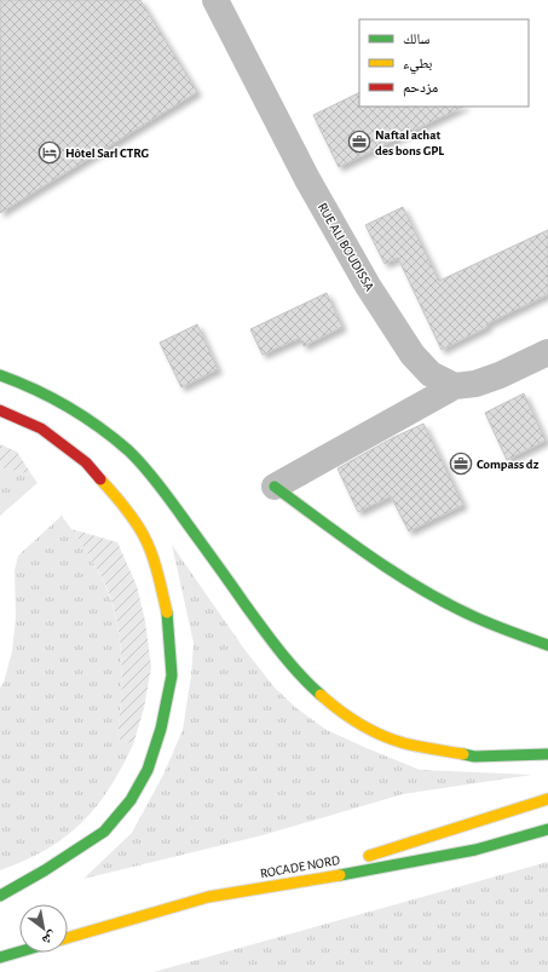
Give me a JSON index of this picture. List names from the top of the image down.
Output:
{
  "streets": {
    "highway": ["ROCADE NORD"],
    "street": ["RUE ALI BOUDISSA"]
  },
  "places": {
    "office": ["Naftal achat des bons GPL", "Compass dz"],
    "hotel": ["Hôtel Sarl CTRG"]
  },
  "legend": ["سالك", "بطيء", "مزدحم"],
  "north": "bottom right"
}
